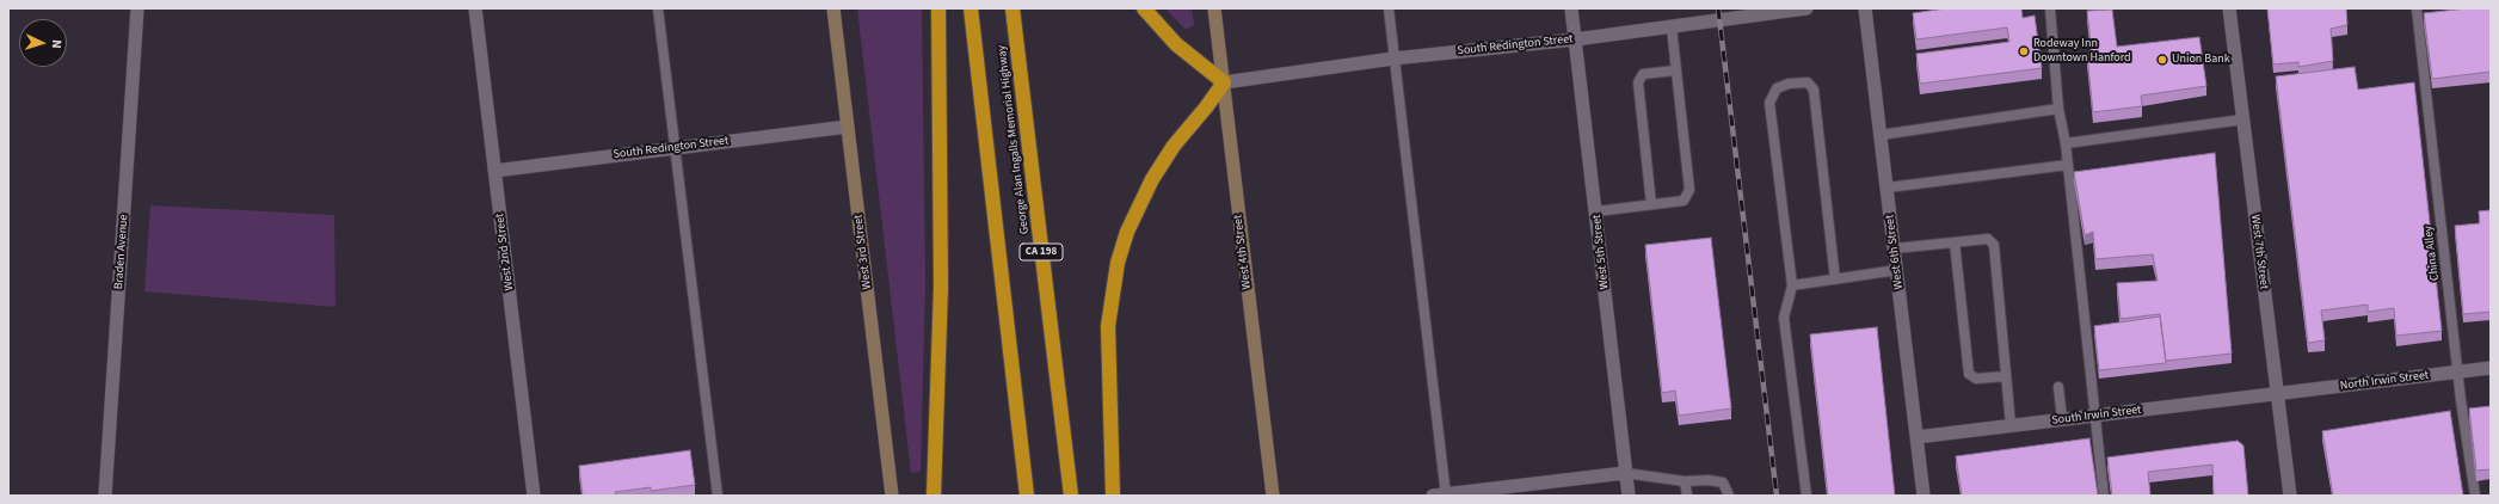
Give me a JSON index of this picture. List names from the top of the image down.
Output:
{
  "streets": {
    "highway": ["George Alan Ingalls Memorial Highway", "CA 198"],
    "main road": ["West 3rd Street", "West 4th Street"],
    "street": [
      "South Redington Street",
      "Braden Avenue",
      "West 2nd Street",
      "West 5th Street",
      "West 6th Street",
      "West 7th Street",
      "North Irwin Street",
      "South Irwin Street"
    ],
    "lane": ["China Alley"]
  },
  "crossings": [
    ["South Redington Street", "West 2nd Street"],
    ["South Redington Street", "West 3rd Street"],
    ["South Redington Street", "West 4th Street"],
    ["South Redington Street", "West 5th Street"],
    ["West 6th Street", "South Irwin Street"],
    ["West 7th Street", "North Irwin Street"],
    ["West 7th Street", "South Irwin Street"],
    ["China Alley", "North Irwin Street"],
    ["North Irwin Street", "South Irwin Street"]
  ],
  "places": ["Rodeway Inn Downtown Hanford", "Union Bank"],
  "north": "right"
}
